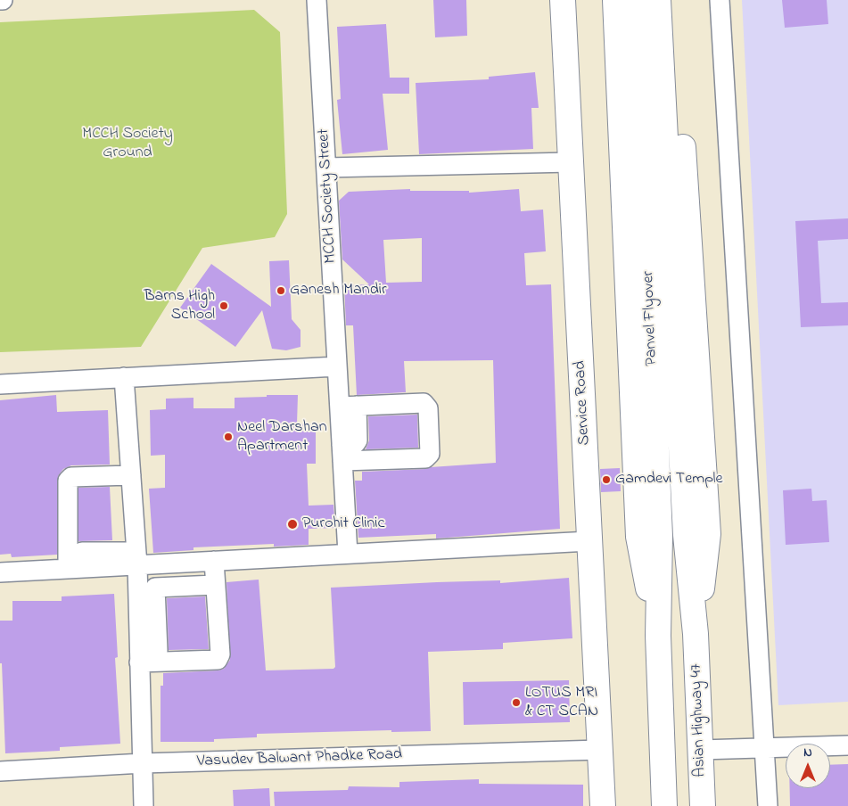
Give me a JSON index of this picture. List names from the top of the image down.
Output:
{
  "streets": {
    "main road": ["Panvel Flyover", "Service Road", "Asian Highway 47"],
    "street": ["MCCH Society Street", "Vasudev Balwant Phadke Road"]
  },
  "crossings": [
    ["Panvel Flyover", "Asian Highway 47"],
    ["Service Road", "Vasudev Balwant Phadke Road"]
  ],
  "parks": ["MCCH Society Ground"],
  "places": [
    "Ganesh Mandir",
    "Barns High School",
    "Neel Darshan Apartment",
    "Gamdevi Temple",
    "Purohit Clinic",
    "LOTUS MRI & CT SCAN"
  ],
  "north": "top"
}
